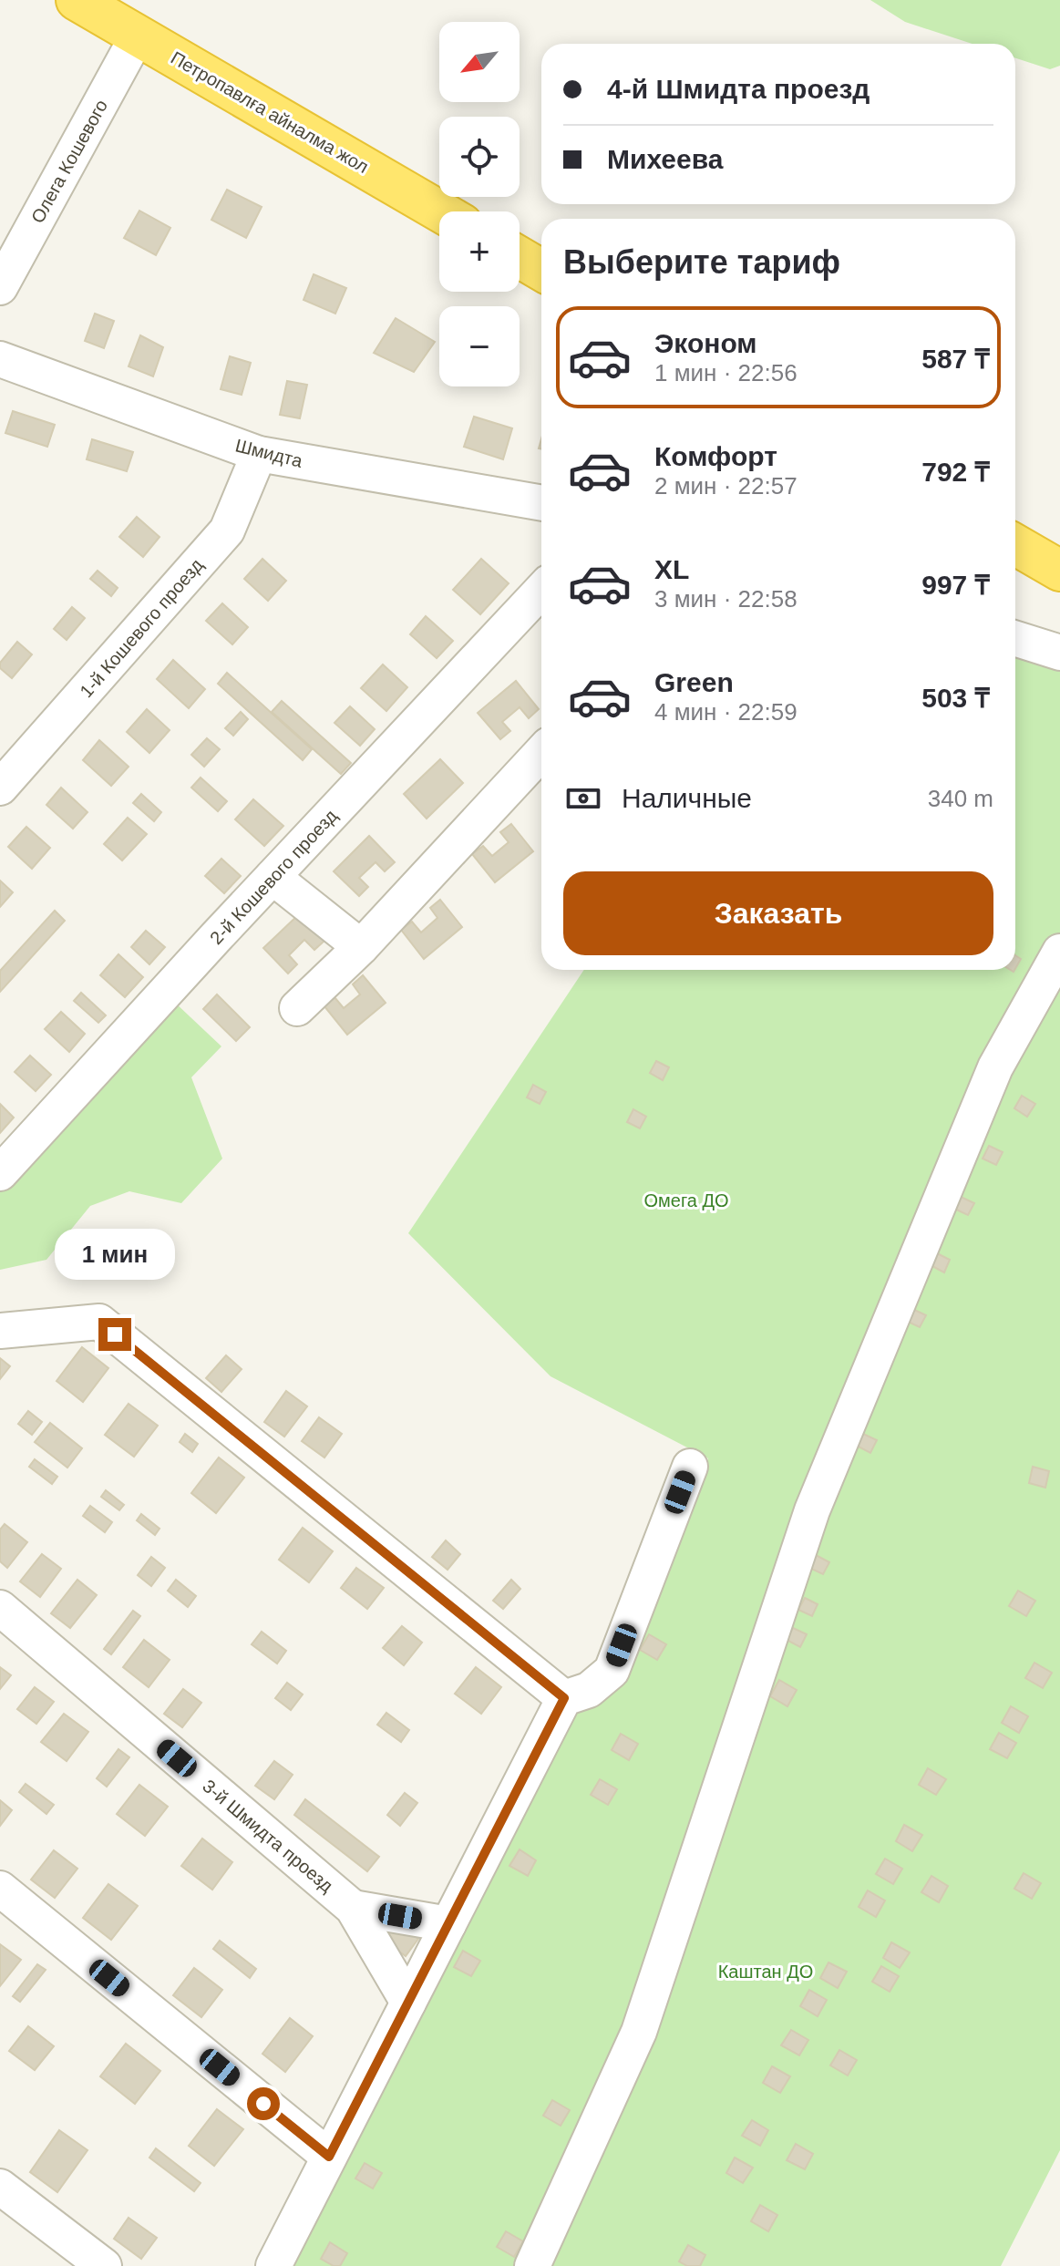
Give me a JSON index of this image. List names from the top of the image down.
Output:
{
  "streets": {
    "highway": ["Петропавлға айналма жол"],
    "street": [
      "Олега Кошевого",
      "Шмидта",
      "1-й Кошевого проезд",
      "2-й Кошевого проезд",
      "3-й Шмидта проезд"
    ]
  },
  "crossings": [
    ["Петропавлға айналма жол", "Олега Кошевого"],
    ["Шмидта", "1-й Кошевого проезд"]
  ],
  "parks": ["Омега ДО", "Каштан ДО"],
  "north": "bottom left",
  "page": {
    "map_buttons": ["+", "−"],
    "banner": ["4-й Шмидта проезд", "Михеева"],
    "heading": "Выберите тариф",
    "list": [
      {
        "name": "Эконом",
        "note": "1 мин · 22:56",
        "value": "587 ₸"
      },
      {
        "name": "Комфорт",
        "note": "2 мин · 22:57",
        "value": "792 ₸"
      },
      {
        "name": "XL",
        "note": "3 мин · 22:58",
        "value": "997 ₸"
      },
      {
        "name": "Green",
        "note": "4 мин · 22:59",
        "value": "503 ₸"
      }
    ],
    "pay": ["Наличные", "340 m"],
    "buttons": "Заказать",
    "bubble": "1 мин"
  }
}
